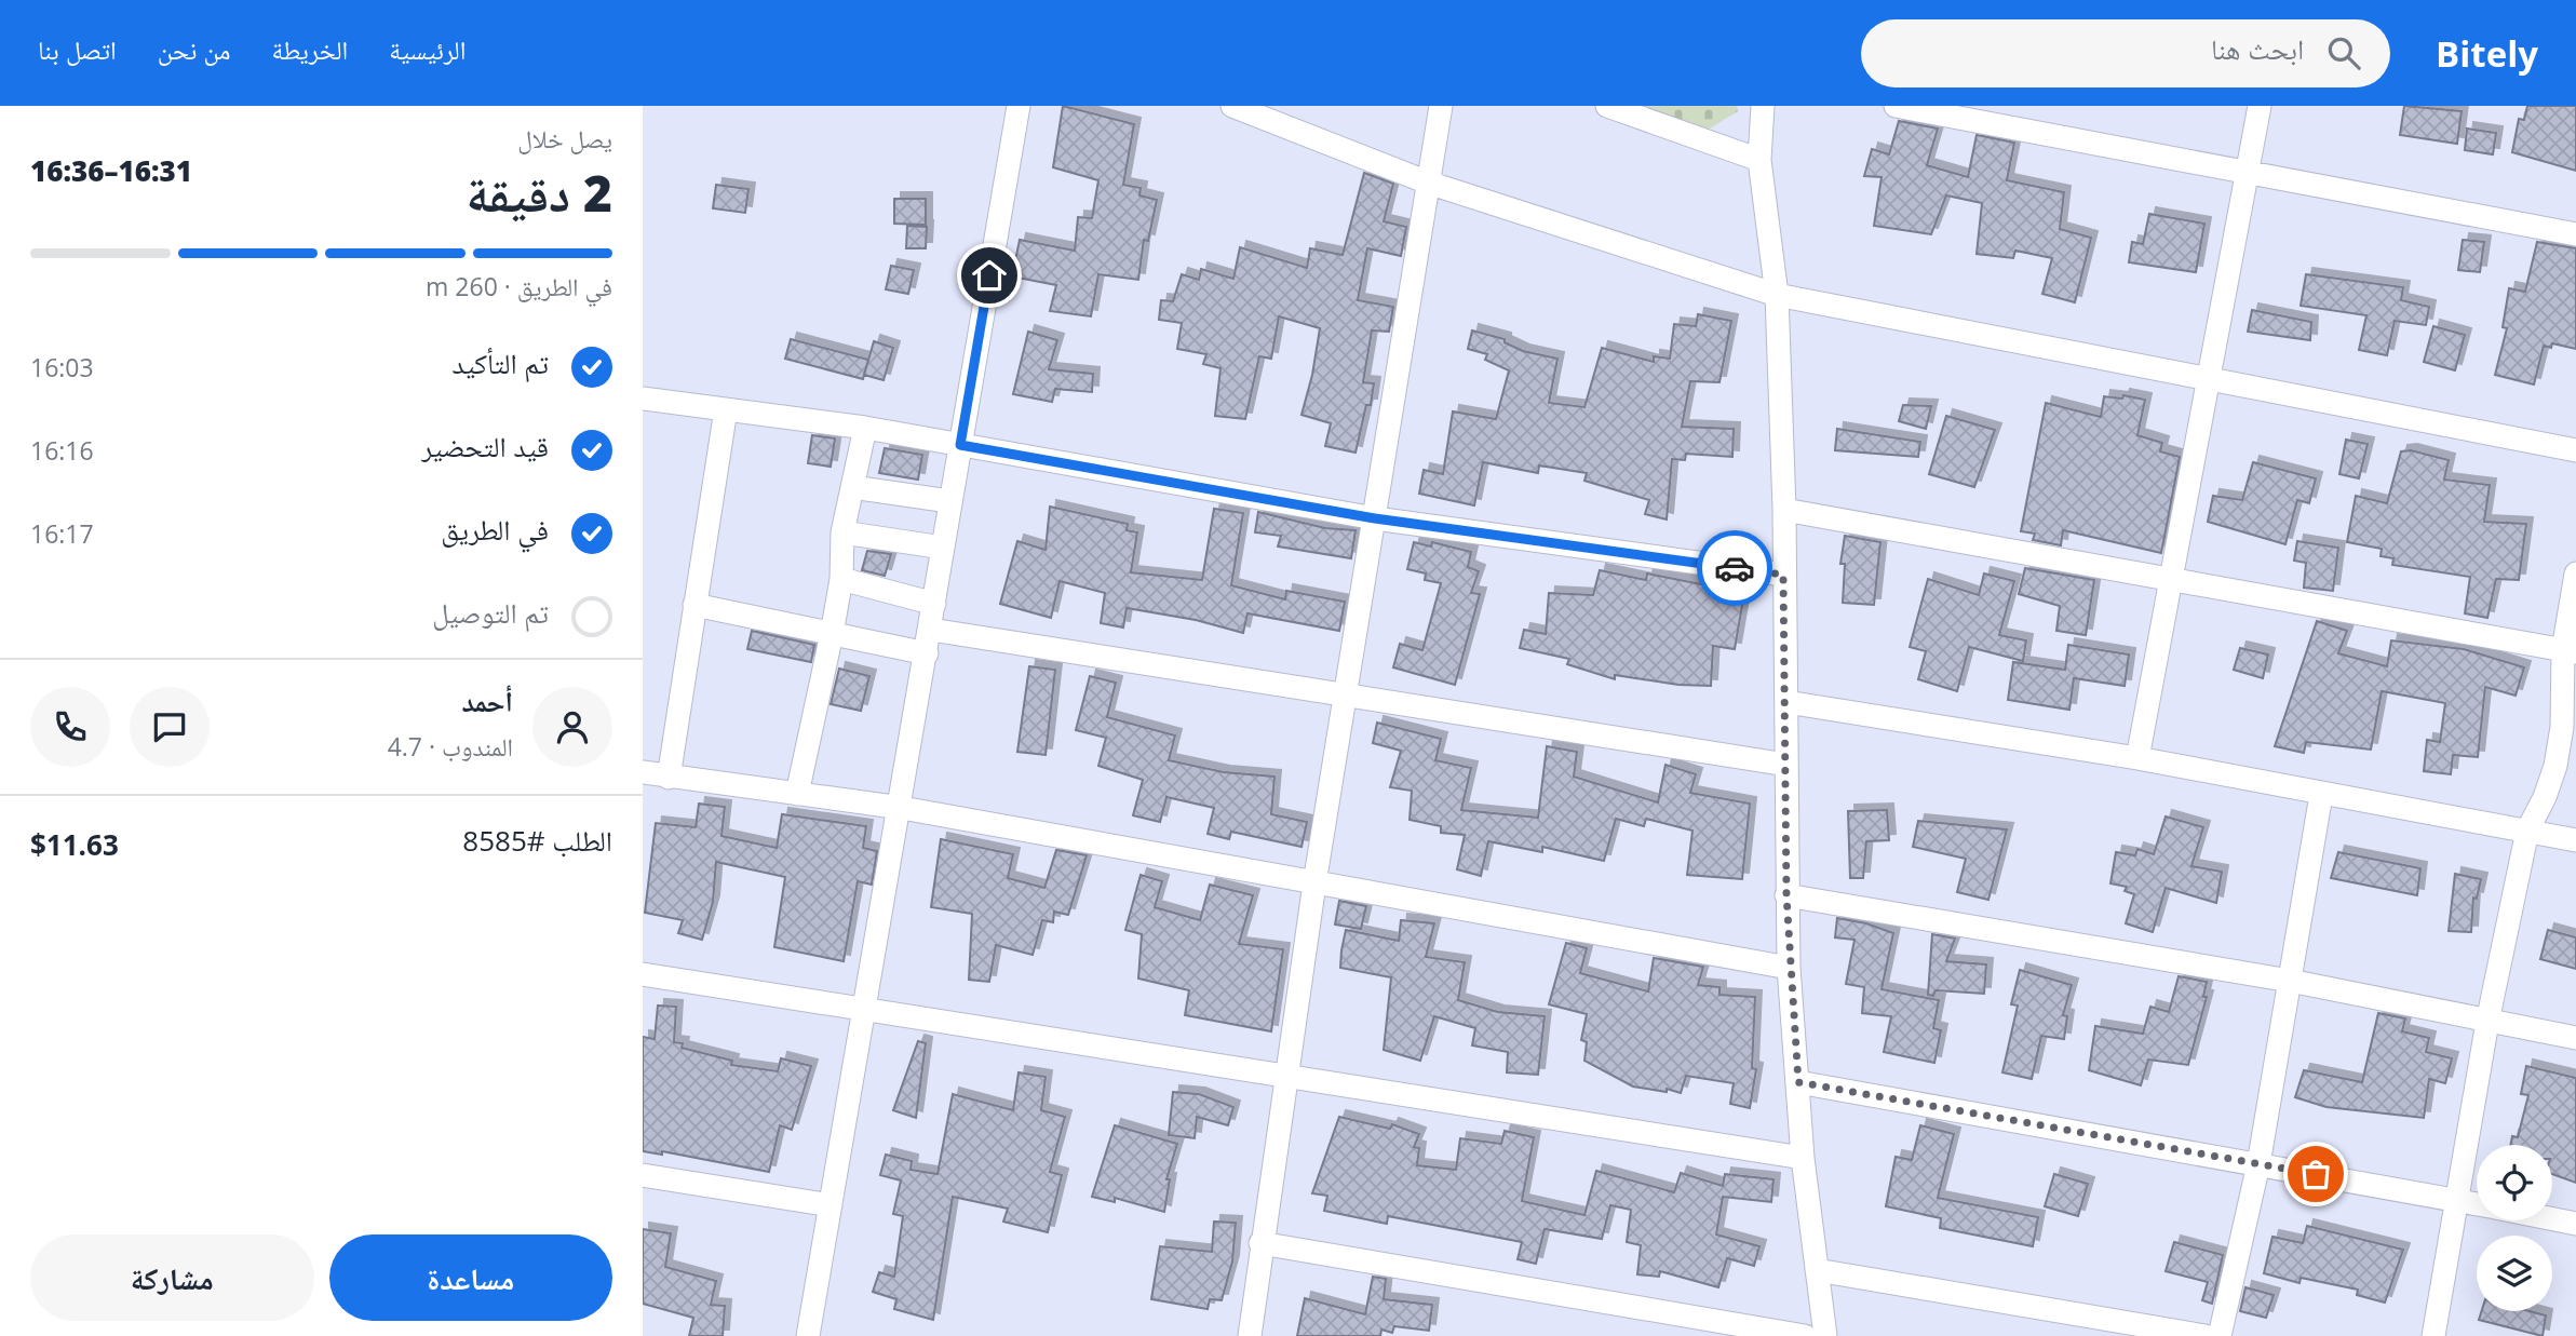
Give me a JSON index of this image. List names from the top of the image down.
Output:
{
  "page": {
    "header": "Bitely",
    "search": "ابحث هنا",
    "nav": [
      "الرئيسية",
      "الخريطة",
      "من نحن",
      "اتصل بنا"
    ],
    "heading": ["2 دقيقة", "يصل خلال", "16:31–16:36"],
    "panel": [
      "أحمد",
      "المندوب · 4.7",
      "الطلب #8585",
      "$11.63"
    ],
    "bar": "في الطريق · 260 m",
    "list": [
      ["تم التأكيد", "16:03"],
      ["قيد التحضير", "16:16"],
      ["في الطريق", "16:17"],
      "تم التوصيل"
    ],
    "buttons": ["مساعدة", "مشاركة"]
  }
}
